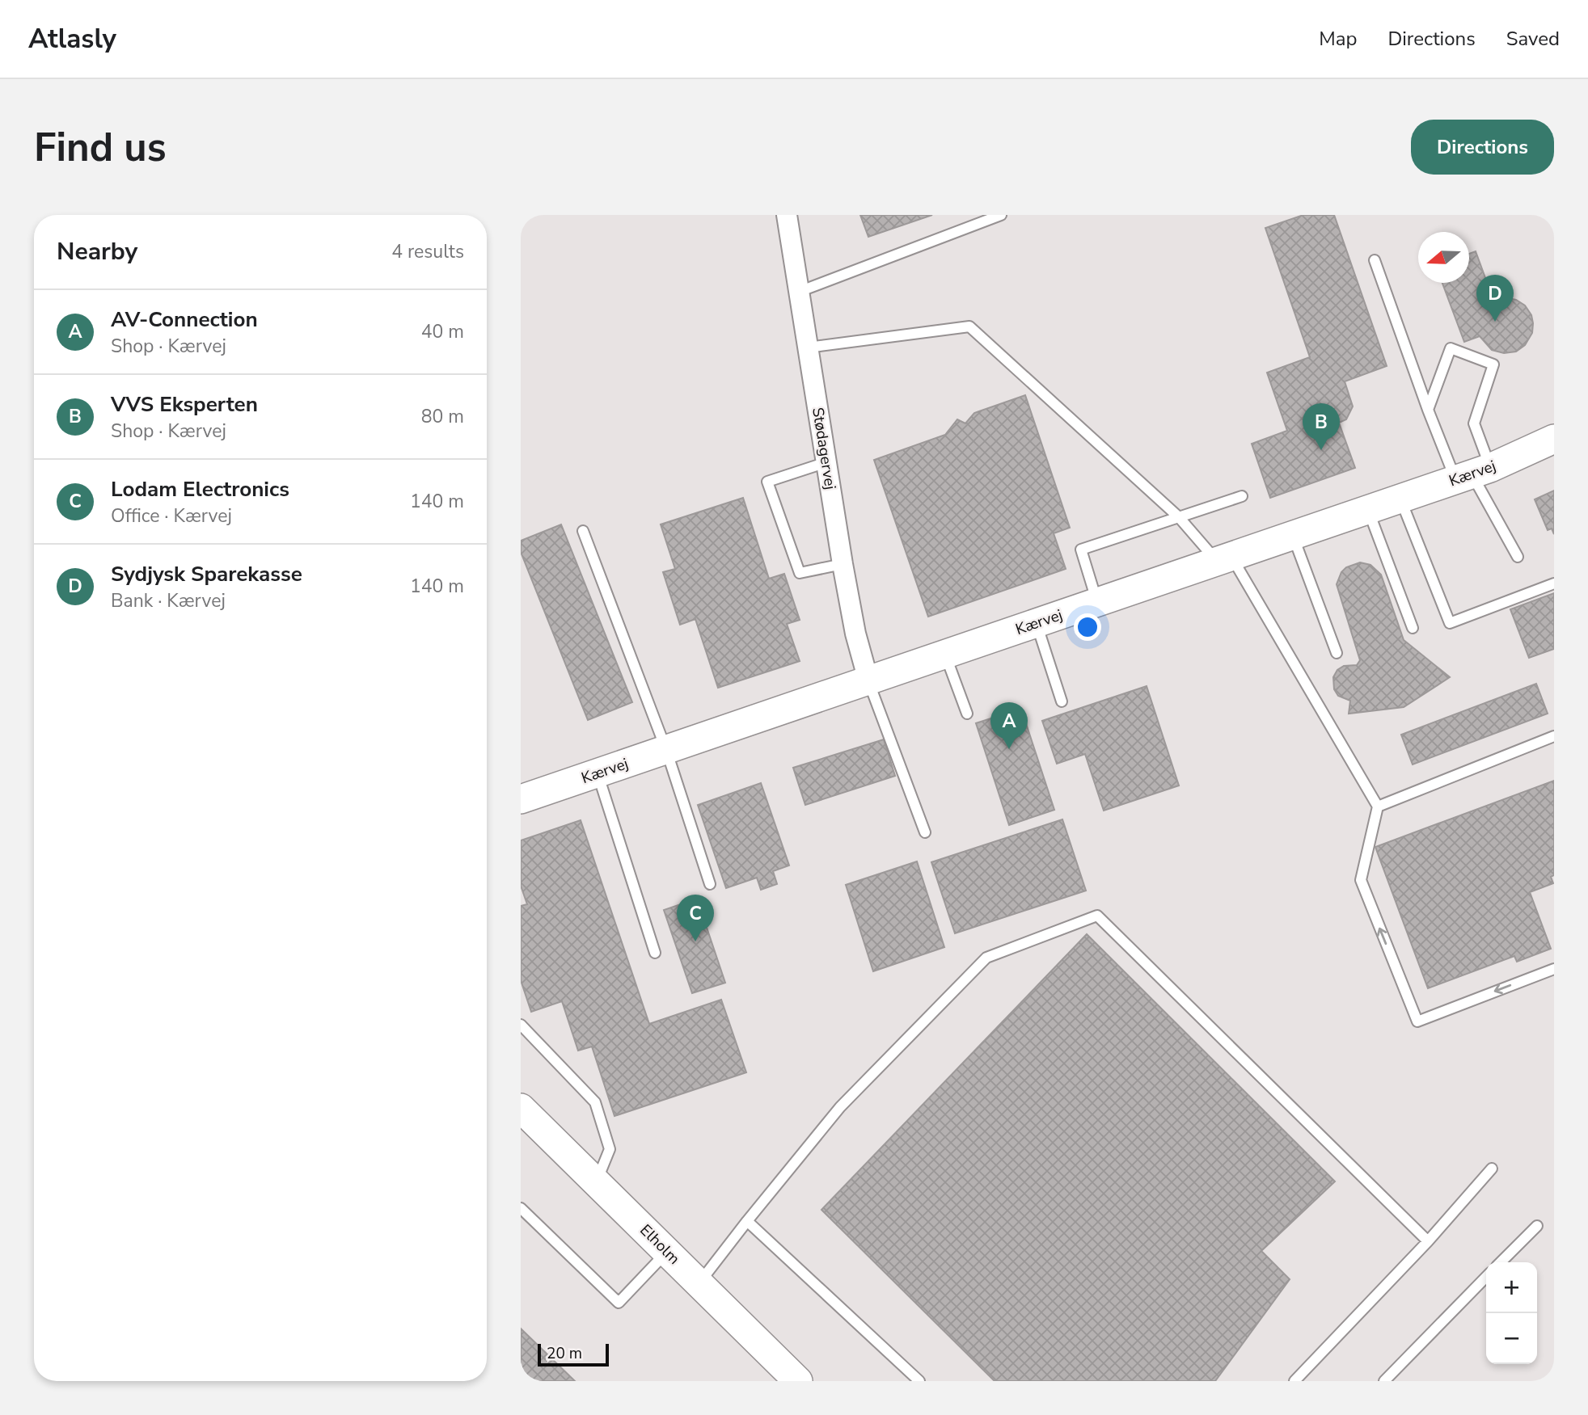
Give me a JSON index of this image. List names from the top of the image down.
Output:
{
  "streets": {
    "street": ["Stødagervej", "Kærvej", "Elholm"]
  },
  "crossings": [
    ["Stødagervej", "Kærvej"]
  ],
  "scale_bar": "20 m",
  "north": "left",
  "page": {
    "header": "Atlasly",
    "nav": ["Map", "Directions", "Saved"],
    "buttons": "Directions",
    "title": "Find us",
    "heading": ["Nearby", "4 results"],
    "pins": [
      "D",
      "B",
      "A",
      "C"
    ],
    "list": [
      {
        "mark": "A",
        "name": "AV-Connection",
        "note": "Shop · Kærvej",
        "value": "40 m"
      },
      {
        "mark": "B",
        "name": "VVS Eksperten",
        "note": "Shop · Kærvej",
        "value": "80 m"
      },
      {
        "mark": "C",
        "name": "Lodam Electronics",
        "note": "Office · Kærvej",
        "value": "140 m"
      },
      {
        "mark": "D",
        "name": "Sydjysk Sparekasse",
        "note": "Bank · Kærvej",
        "value": "140 m"
      }
    ],
    "map_buttons": ["+", "−"],
    "scale": "20 m"
  }
}
